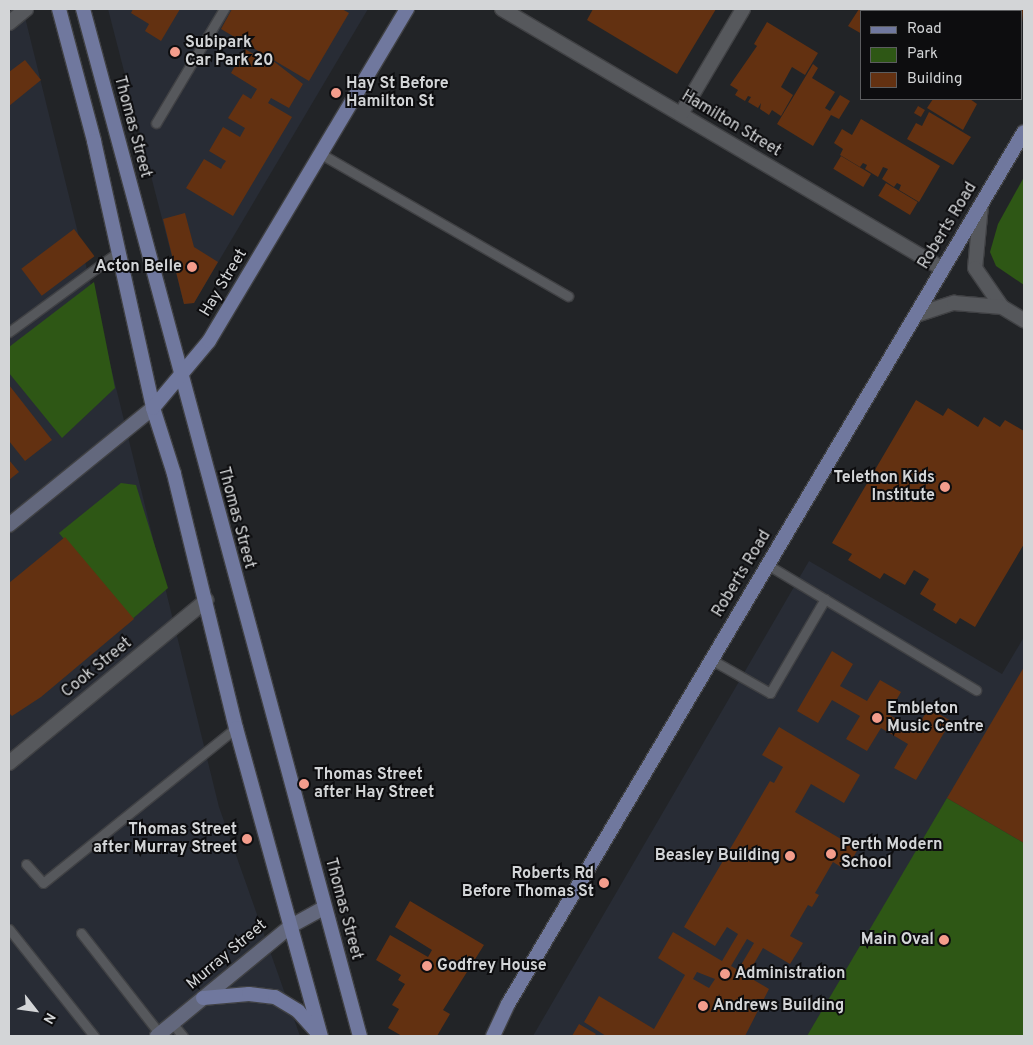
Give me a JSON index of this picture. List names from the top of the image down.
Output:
{
  "streets": {
    "main road": [
      "Thomas Street",
      "Roberts Road",
      "Hay Street",
      "Murray Street"
    ],
    "street": ["Hamilton Street", "Cook Street"]
  },
  "crossings": [
    ["Hamilton Street", "Roberts Road"],
    ["Thomas Street", "Hay Street"],
    ["Thomas Street", "Murray Street"]
  ],
  "places": [
    "Subipark Car Park 20",
    "Hay St Before Hamilton St",
    "Acton Belle",
    "Telethon Kids Institute",
    "Embleton Music Centre",
    "Thomas Street after Hay Street",
    "Thomas Street after Murray Street",
    "Perth Modern School",
    "Beasley Building",
    "Roberts Rd Before Thomas St",
    "Main Oval",
    "Godfrey House",
    "Administration",
    "Andrews Building"
  ],
  "legend": ["Road", "Park", "Building"],
  "north": "bottom right"
}
